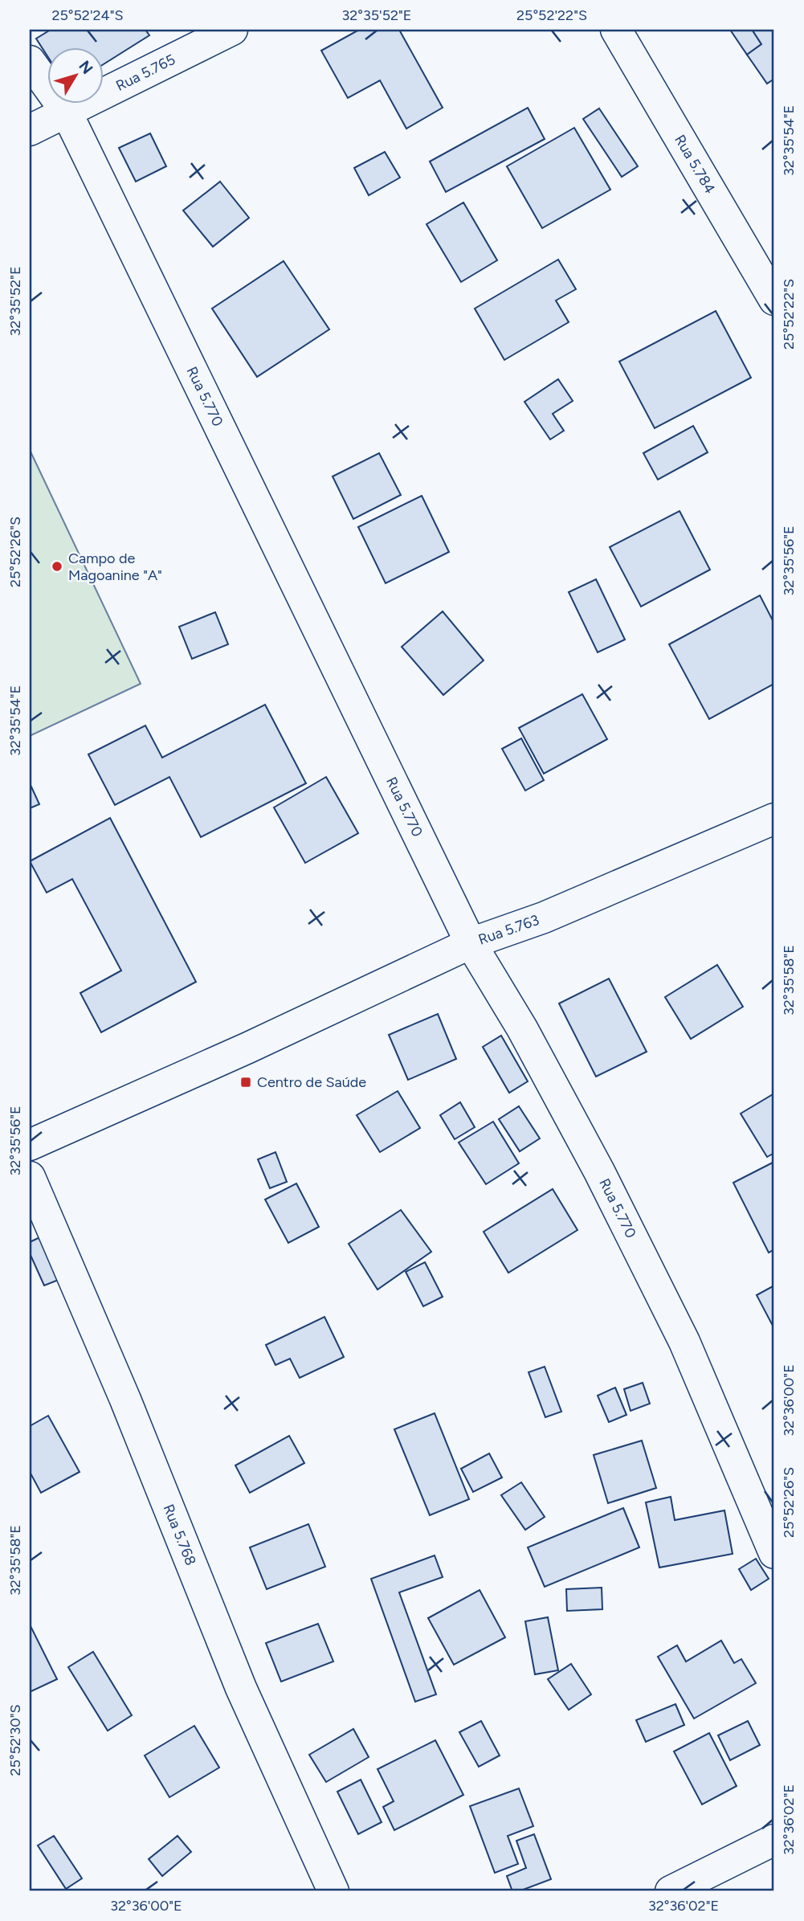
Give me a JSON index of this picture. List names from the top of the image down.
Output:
{
  "streets": {
    "street": [
      "Rua 5.765",
      "Rua 5.784",
      "Rua 5.770",
      "Rua 5.763",
      "Rua 5.768"
    ]
  },
  "crossings": [
    ["Rua 5.765", "Rua 5.770"],
    ["Rua 5.770", "Rua 5.763"]
  ],
  "places": {
    "other": ["Campo de Magoanine \"A\""],
    "transit": ["Centro de Saúde"]
  },
  "north": "top right",
  "coordinates": [
    "25°52'24\"S",
    "32°35'52\"E",
    "25°52'22\"S",
    "32°35'54\"E",
    "25°52'26\"S",
    "32°35'56\"E",
    "32°35'58\"E",
    "32°36'00\"E",
    "25°52'30\"S",
    "32°36'02\"E"
  ]
}
